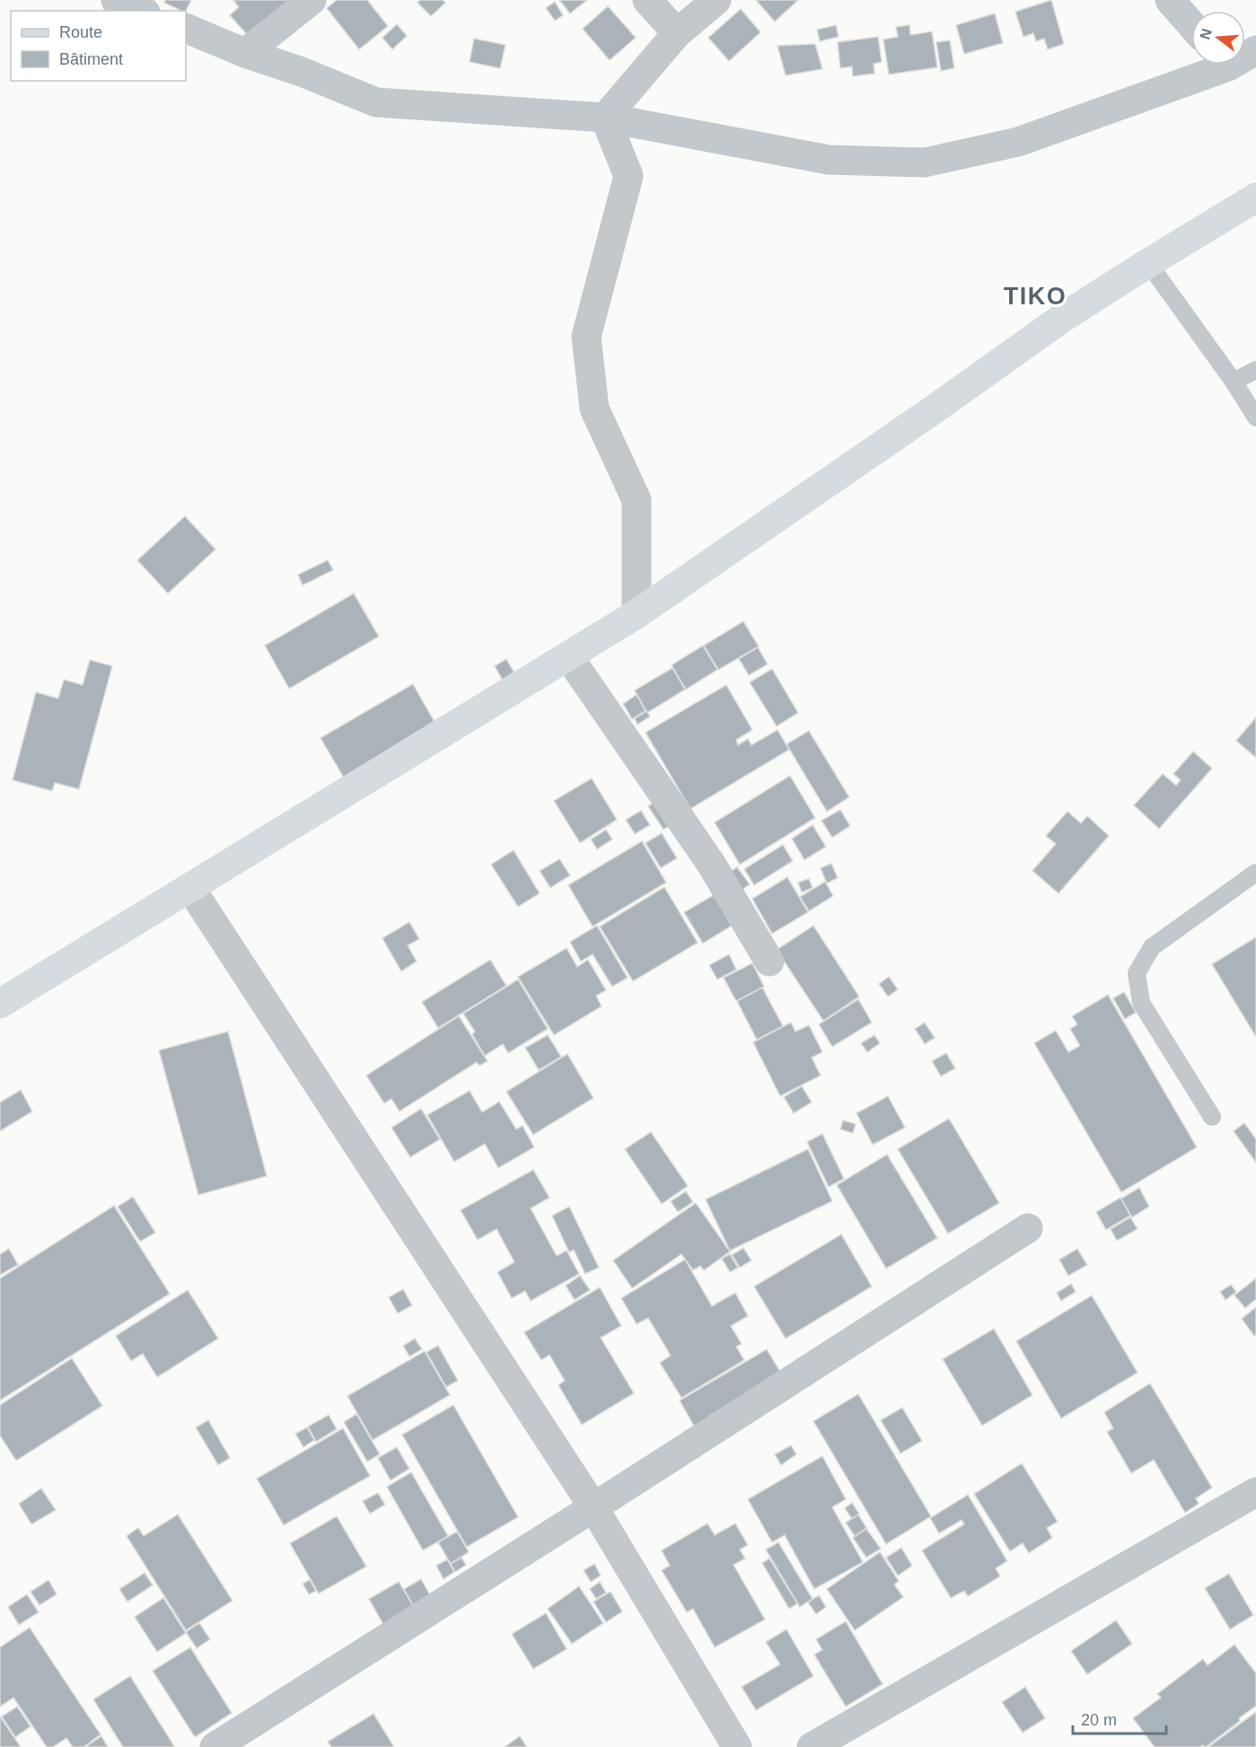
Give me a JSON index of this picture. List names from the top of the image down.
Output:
{
  "districts": ["TIKO"],
  "legend": ["Route", "Bâtiment"],
  "scale_bar": "20 m",
  "north": "left"
}
